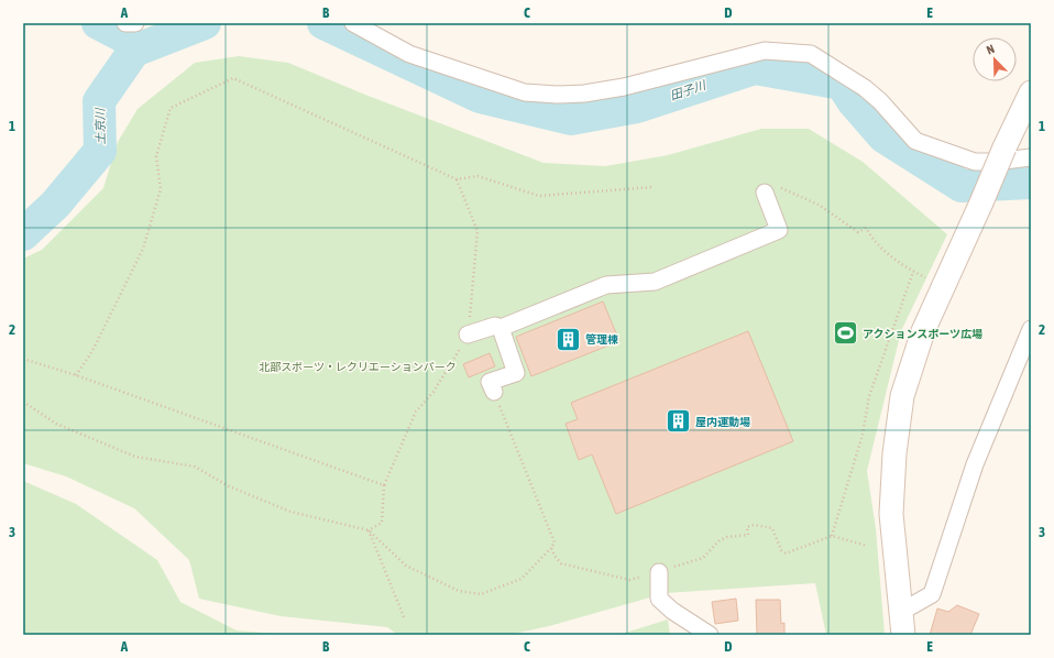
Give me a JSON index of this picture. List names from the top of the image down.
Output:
{
  "water": ["田子川", "土京川"],
  "parks": ["北部スポーツ・レクリエーションパーク"],
  "places": {
    "sports": ["アクションスポーツ広場"],
    "building": ["管理棟", "屋内運動場"]
  },
  "north": "top left",
  "grid": {
    "columns": [
      "A",
      "B",
      "C",
      "D",
      "E"
    ],
    "rows": ["1", "2", "3"]
  }
}
